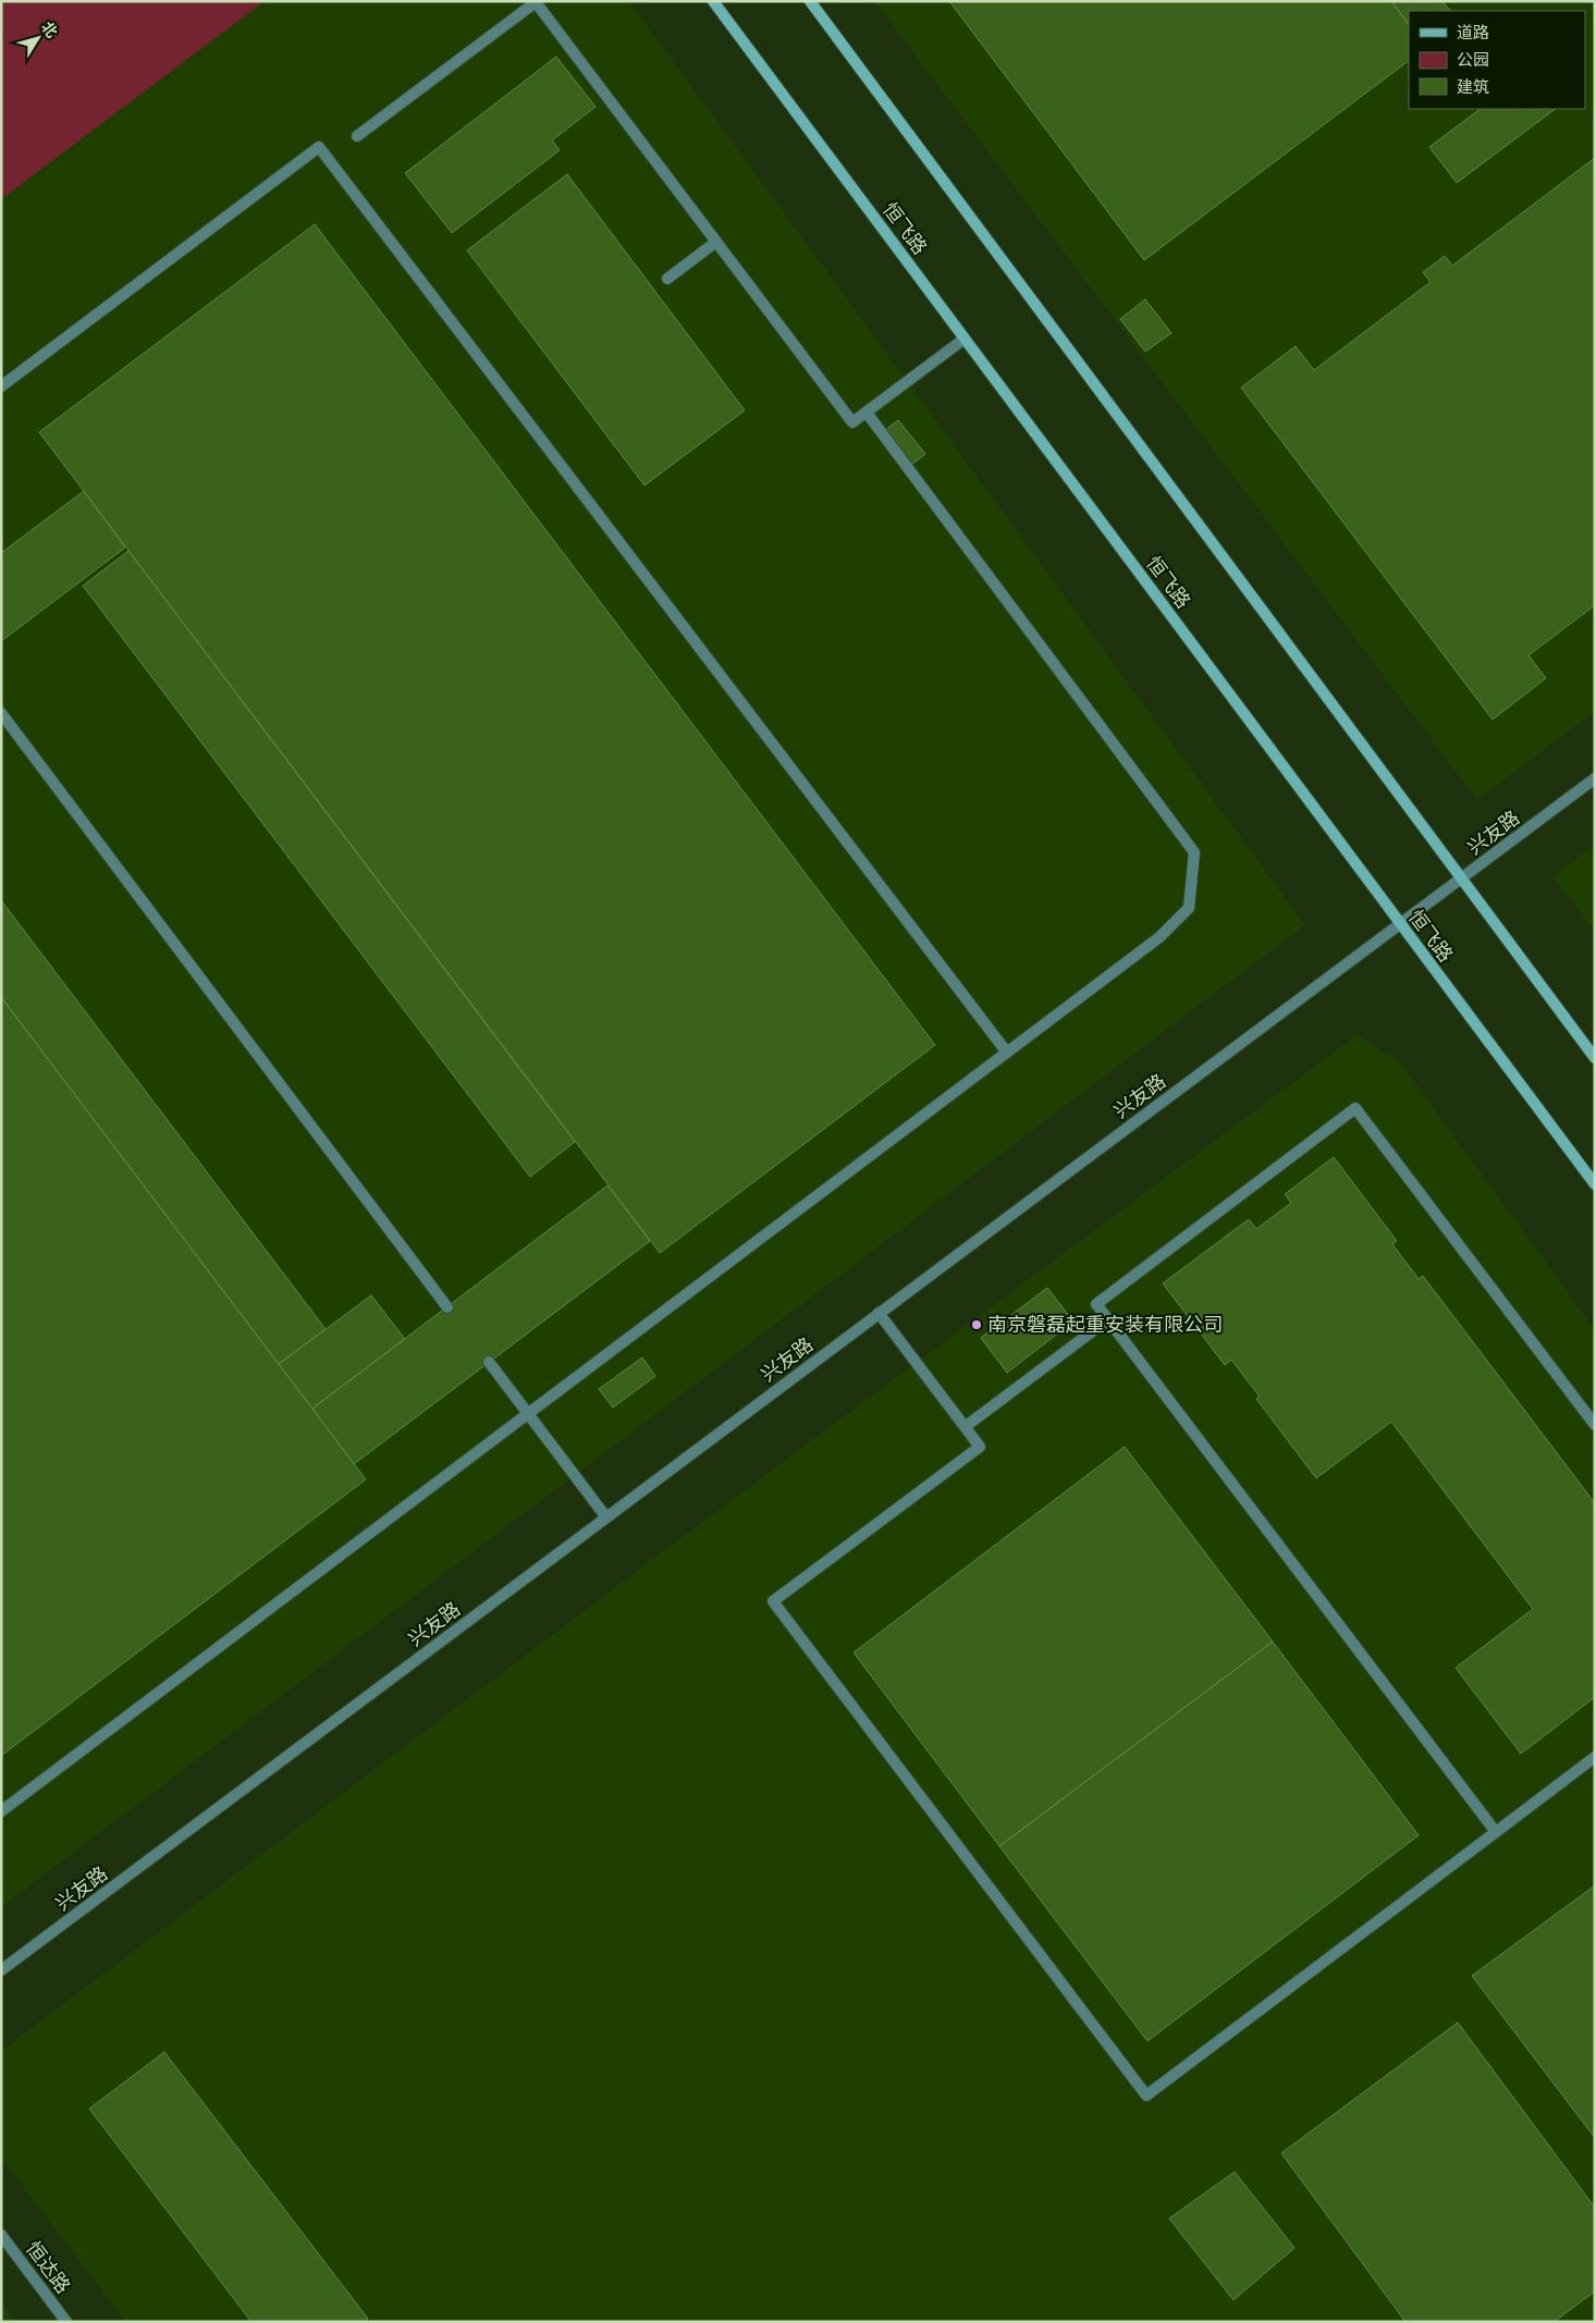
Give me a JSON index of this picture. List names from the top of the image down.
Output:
{
  "streets": {
    "main road": ["恒飞路"],
    "street": ["兴友路", "恒达路"]
  },
  "crossings": [
    ["恒飞路", "兴友路"]
  ],
  "places": ["南京磐磊起重安装有限公司"],
  "legend": ["道路", "公园", "建筑"],
  "north": "top right"
}
